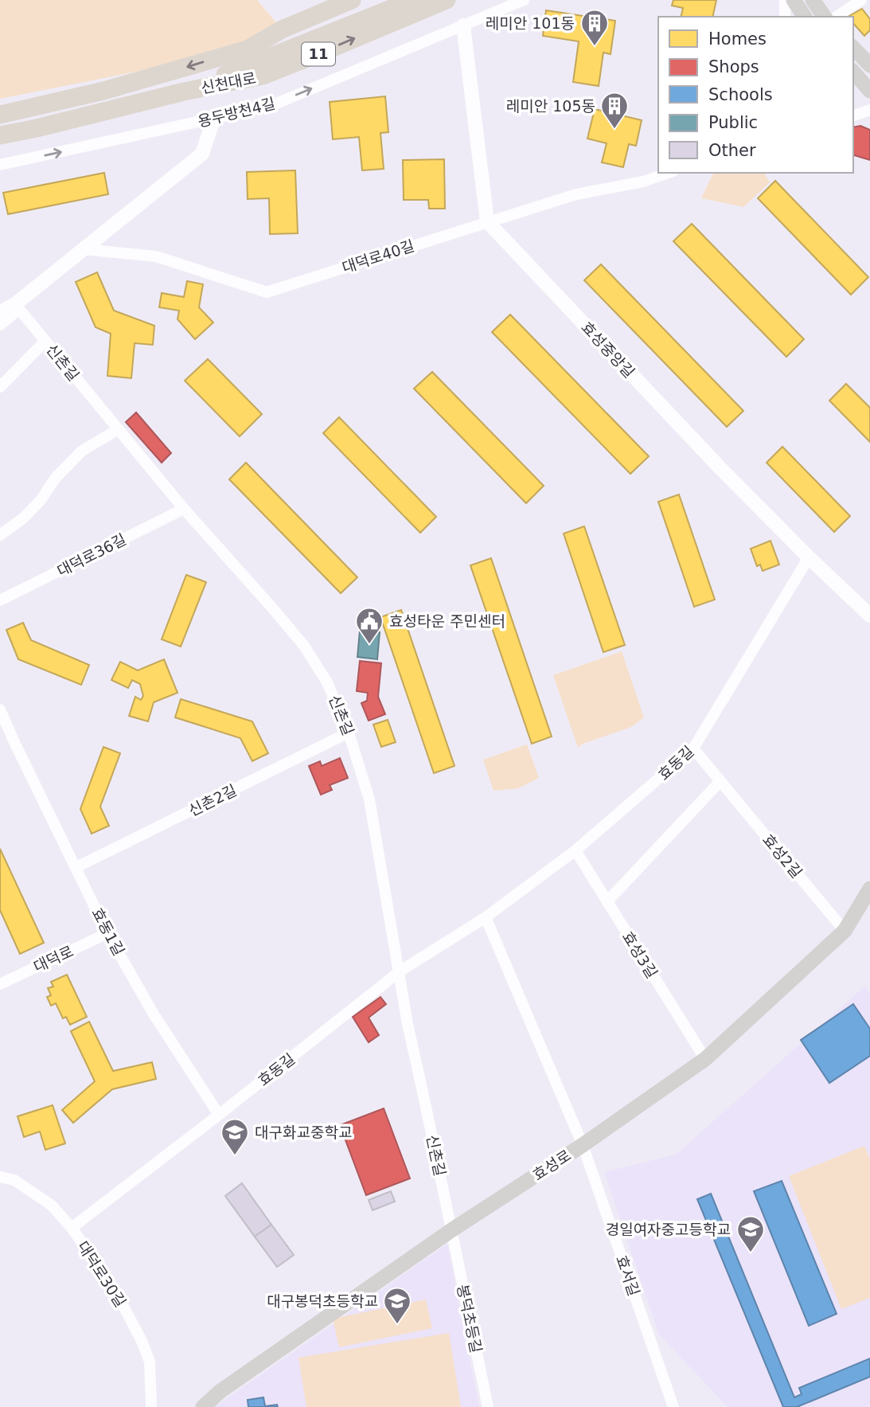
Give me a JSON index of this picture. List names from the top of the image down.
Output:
{
  "streets": {
    "highway": ["11", "신천대로"],
    "main road": ["효성로"],
    "street": [
      "용두방천4길",
      "대덕로40길",
      "효성중앙길",
      "신촌길",
      "대덕로36길",
      "효동길",
      "신촌2길",
      "효성2길",
      "효동1길",
      "효성3길",
      "대덕로",
      "대덕로30길",
      "효서길",
      "봉덕초등길"
    ]
  },
  "crossings": [
    ["대덕로40길", "효성중앙길"],
    ["효성중앙길", "효동길"],
    ["신촌길", "대덕로36길"],
    ["신촌길", "효동길"],
    ["신촌길", "신촌2길"],
    ["신촌길", "효성로"],
    ["신촌길", "봉덕초등길"],
    ["효동길", "효성2길"],
    ["효동길", "효동1길"],
    ["효동길", "효성3길"],
    ["효동길", "대덕로30길"],
    ["신촌2길", "효동1길"],
    ["효성2길", "효성로"],
    ["효동1길", "대덕로"],
    ["효성3길", "효성로"],
    ["효성로", "효서길"],
    ["효성로", "봉덕초등길"]
  ],
  "one_way": ["용두방천4길"],
  "places": {
    "building": ["레미안 101동", "레미안 105동"],
    "public building": ["효성타운 주민센터"],
    "school or university": ["대구화교중학교", "경일여자중고등학교", "대구봉덕초등학교"]
  },
  "legend": [
    "Homes",
    "Shops",
    "Schools",
    "Public",
    "Other"
  ]
}
